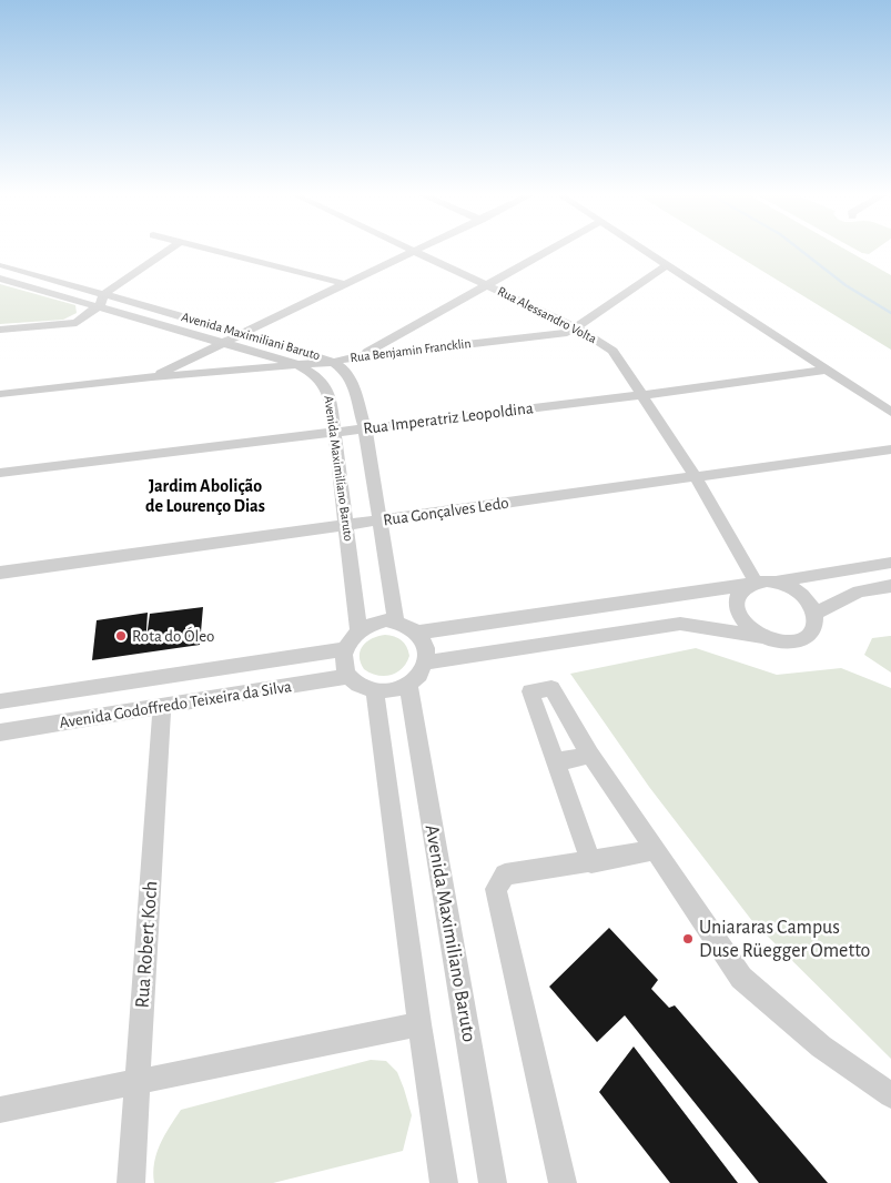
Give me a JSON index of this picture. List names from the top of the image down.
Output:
{
  "streets": {
    "street": [
      "Rua Alessandro Volta",
      "Avenida Maximiliani Baruto",
      "Rua Benjamin Francklin",
      "Rua Imperatriz Leopoldina",
      "Avenida Maximiliano Baruto",
      "Rua Gonçalves Ledo",
      "Avenida Godoffredo Teixeira da Silva",
      "Rua Robert Koch"
    ]
  },
  "crossings": [
    ["Rua Alessandro Volta", "Rua Benjamin Francklin"],
    ["Rua Alessandro Volta", "Rua Imperatriz Leopoldina"],
    ["Rua Alessandro Volta", "Rua Gonçalves Ledo"],
    ["Avenida Maximiliani Baruto", "Rua Benjamin Francklin"],
    ["Avenida Maximiliani Baruto", "Rua Imperatriz Leopoldina"],
    ["Avenida Maximiliani Baruto", "Avenida Maximiliano Baruto"],
    ["Avenida Maximiliani Baruto", "Rua Gonçalves Ledo"],
    ["Avenida Maximiliani Baruto", "Avenida Godoffredo Teixeira da Silva"],
    ["Rua Benjamin Francklin", "Avenida Maximiliano Baruto"],
    ["Rua Imperatriz Leopoldina", "Avenida Maximiliano Baruto"],
    ["Avenida Maximiliano Baruto", "Rua Gonçalves Ledo"],
    ["Avenida Maximiliano Baruto", "Avenida Godoffredo Teixeira da Silva"],
    ["Avenida Godoffredo Teixeira da Silva", "Rua Robert Koch"]
  ],
  "districts": ["Jardim Abolição de Lourenço Dias"],
  "places": ["Rota do Óleo", "Uniararas Campus Duse Rüegger Ometto"]
}
